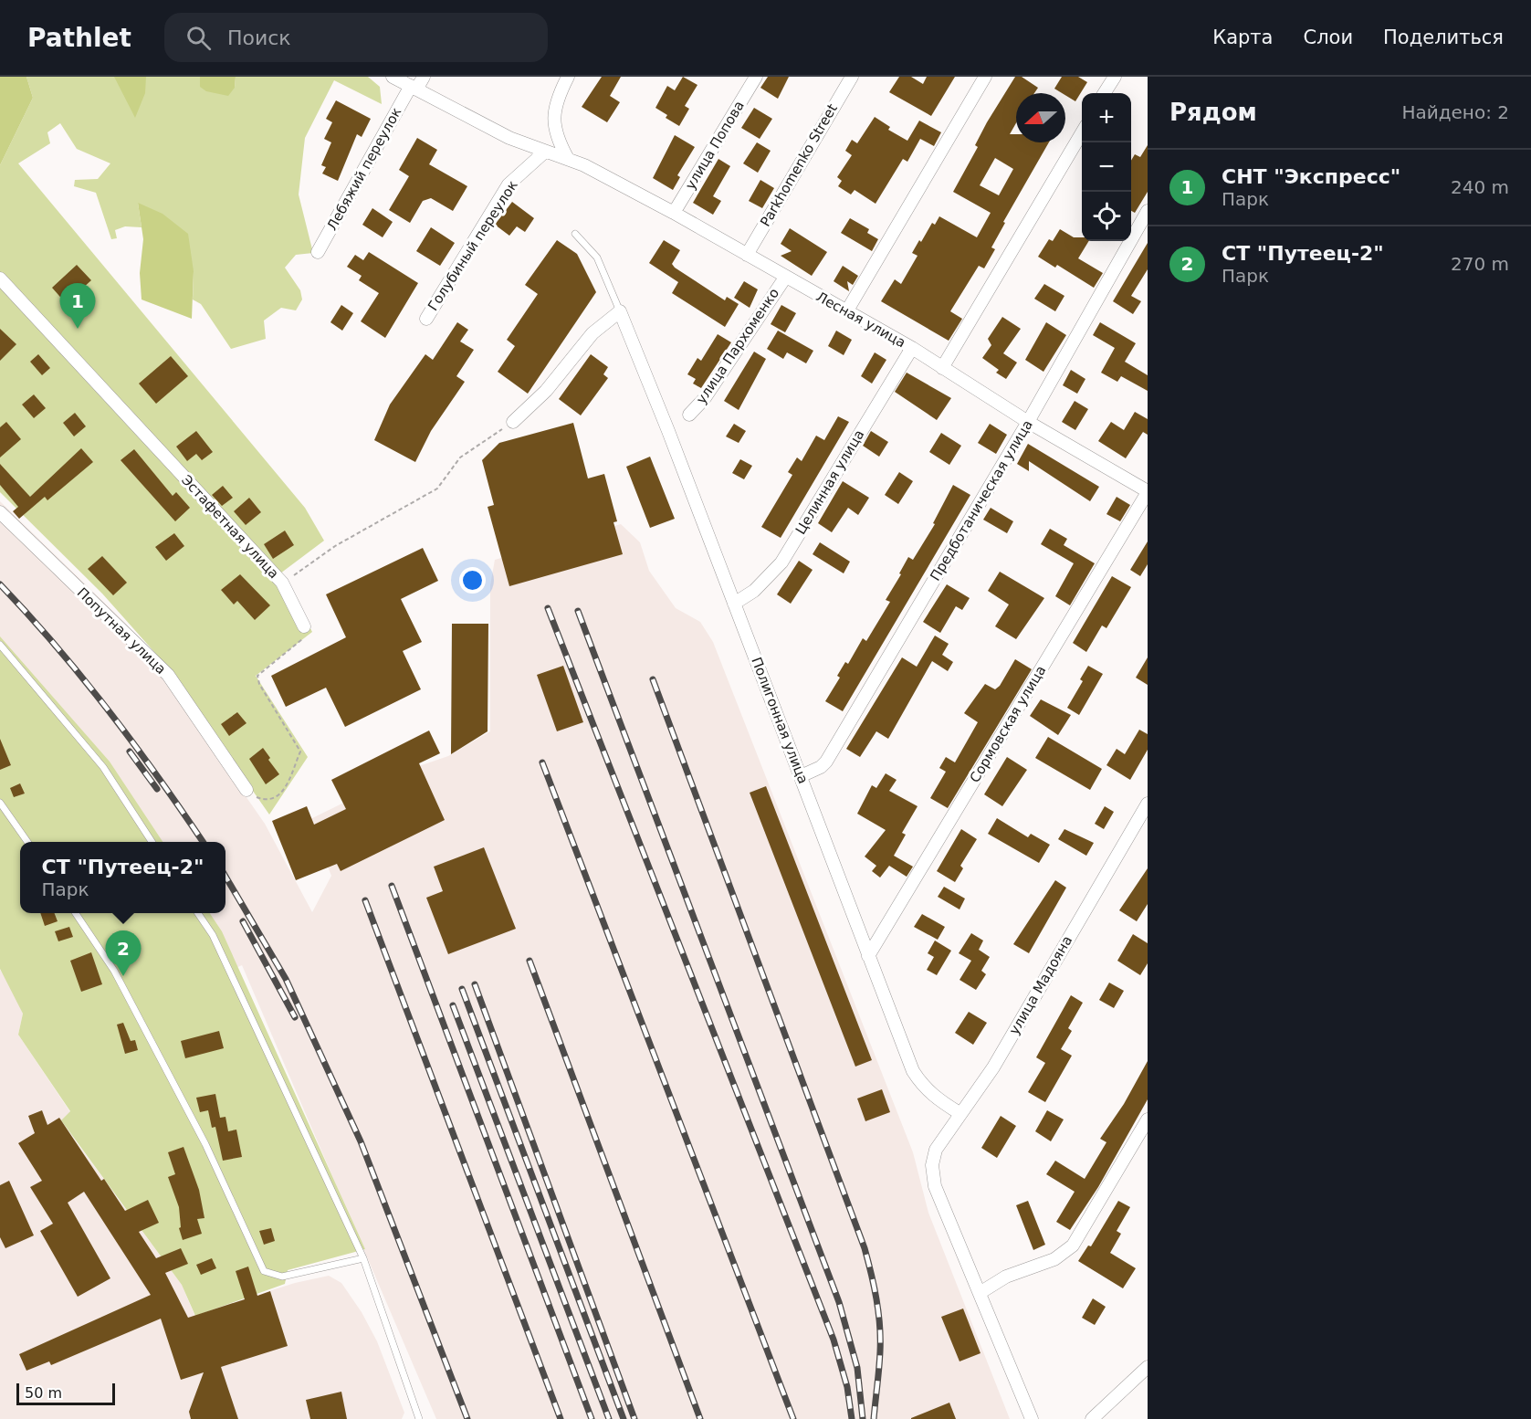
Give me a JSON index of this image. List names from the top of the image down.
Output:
{
  "streets": {
    "street": [
      "улица Попова",
      "Parkhomenko Street",
      "Лебяжий переулок",
      "Голубиный переулок",
      "Лесная улица",
      "улица Пархоменко",
      "Целинная улица",
      "Предботаническая улица",
      "Эстафетная улица",
      "Попутная улица",
      "Полигонная улица",
      "Сормовская улица",
      "улица Мадояна"
    ]
  },
  "crossings": [
    ["улица Попова", "Лесная улица"],
    ["Parkhomenko Street", "Лесная улица"],
    ["Лебяжий переулок", "Лесная улица"],
    ["Голубиный переулок", "Лесная улица"],
    ["Лесная улица", "улица Пархоменко"],
    ["Лесная улица", "Целинная улица"],
    ["Лесная улица", "Предботаническая улица"],
    ["Лесная улица", "Сормовская улица"],
    ["Целинная улица", "Полигонная улица"],
    ["Предботаническая улица", "Полигонная улица"],
    ["Полигонная улица", "Сормовская улица"],
    ["Полигонная улица", "улица Мадояна"]
  ],
  "scale_bar": "50 m",
  "north": "left",
  "page": {
    "header": "Pathlet",
    "search": "Поиск",
    "nav": ["Карта", "Слои", "Поделиться"],
    "heading": ["Рядом", "Найдено: 2"],
    "map_buttons": ["+", "−"],
    "list": [
      {
        "mark": "1",
        "name": "СНТ \"Экспресс\"",
        "note": "Парк",
        "value": "240 m"
      },
      {
        "mark": "2",
        "name": "СТ \"Путеец-2\"",
        "note": "Парк",
        "value": "270 m"
      }
    ],
    "pins": ["1", "2"],
    "popup": ["СТ \"Путеец-2\"", "Парк"],
    "scale": "50 m"
  }
}
